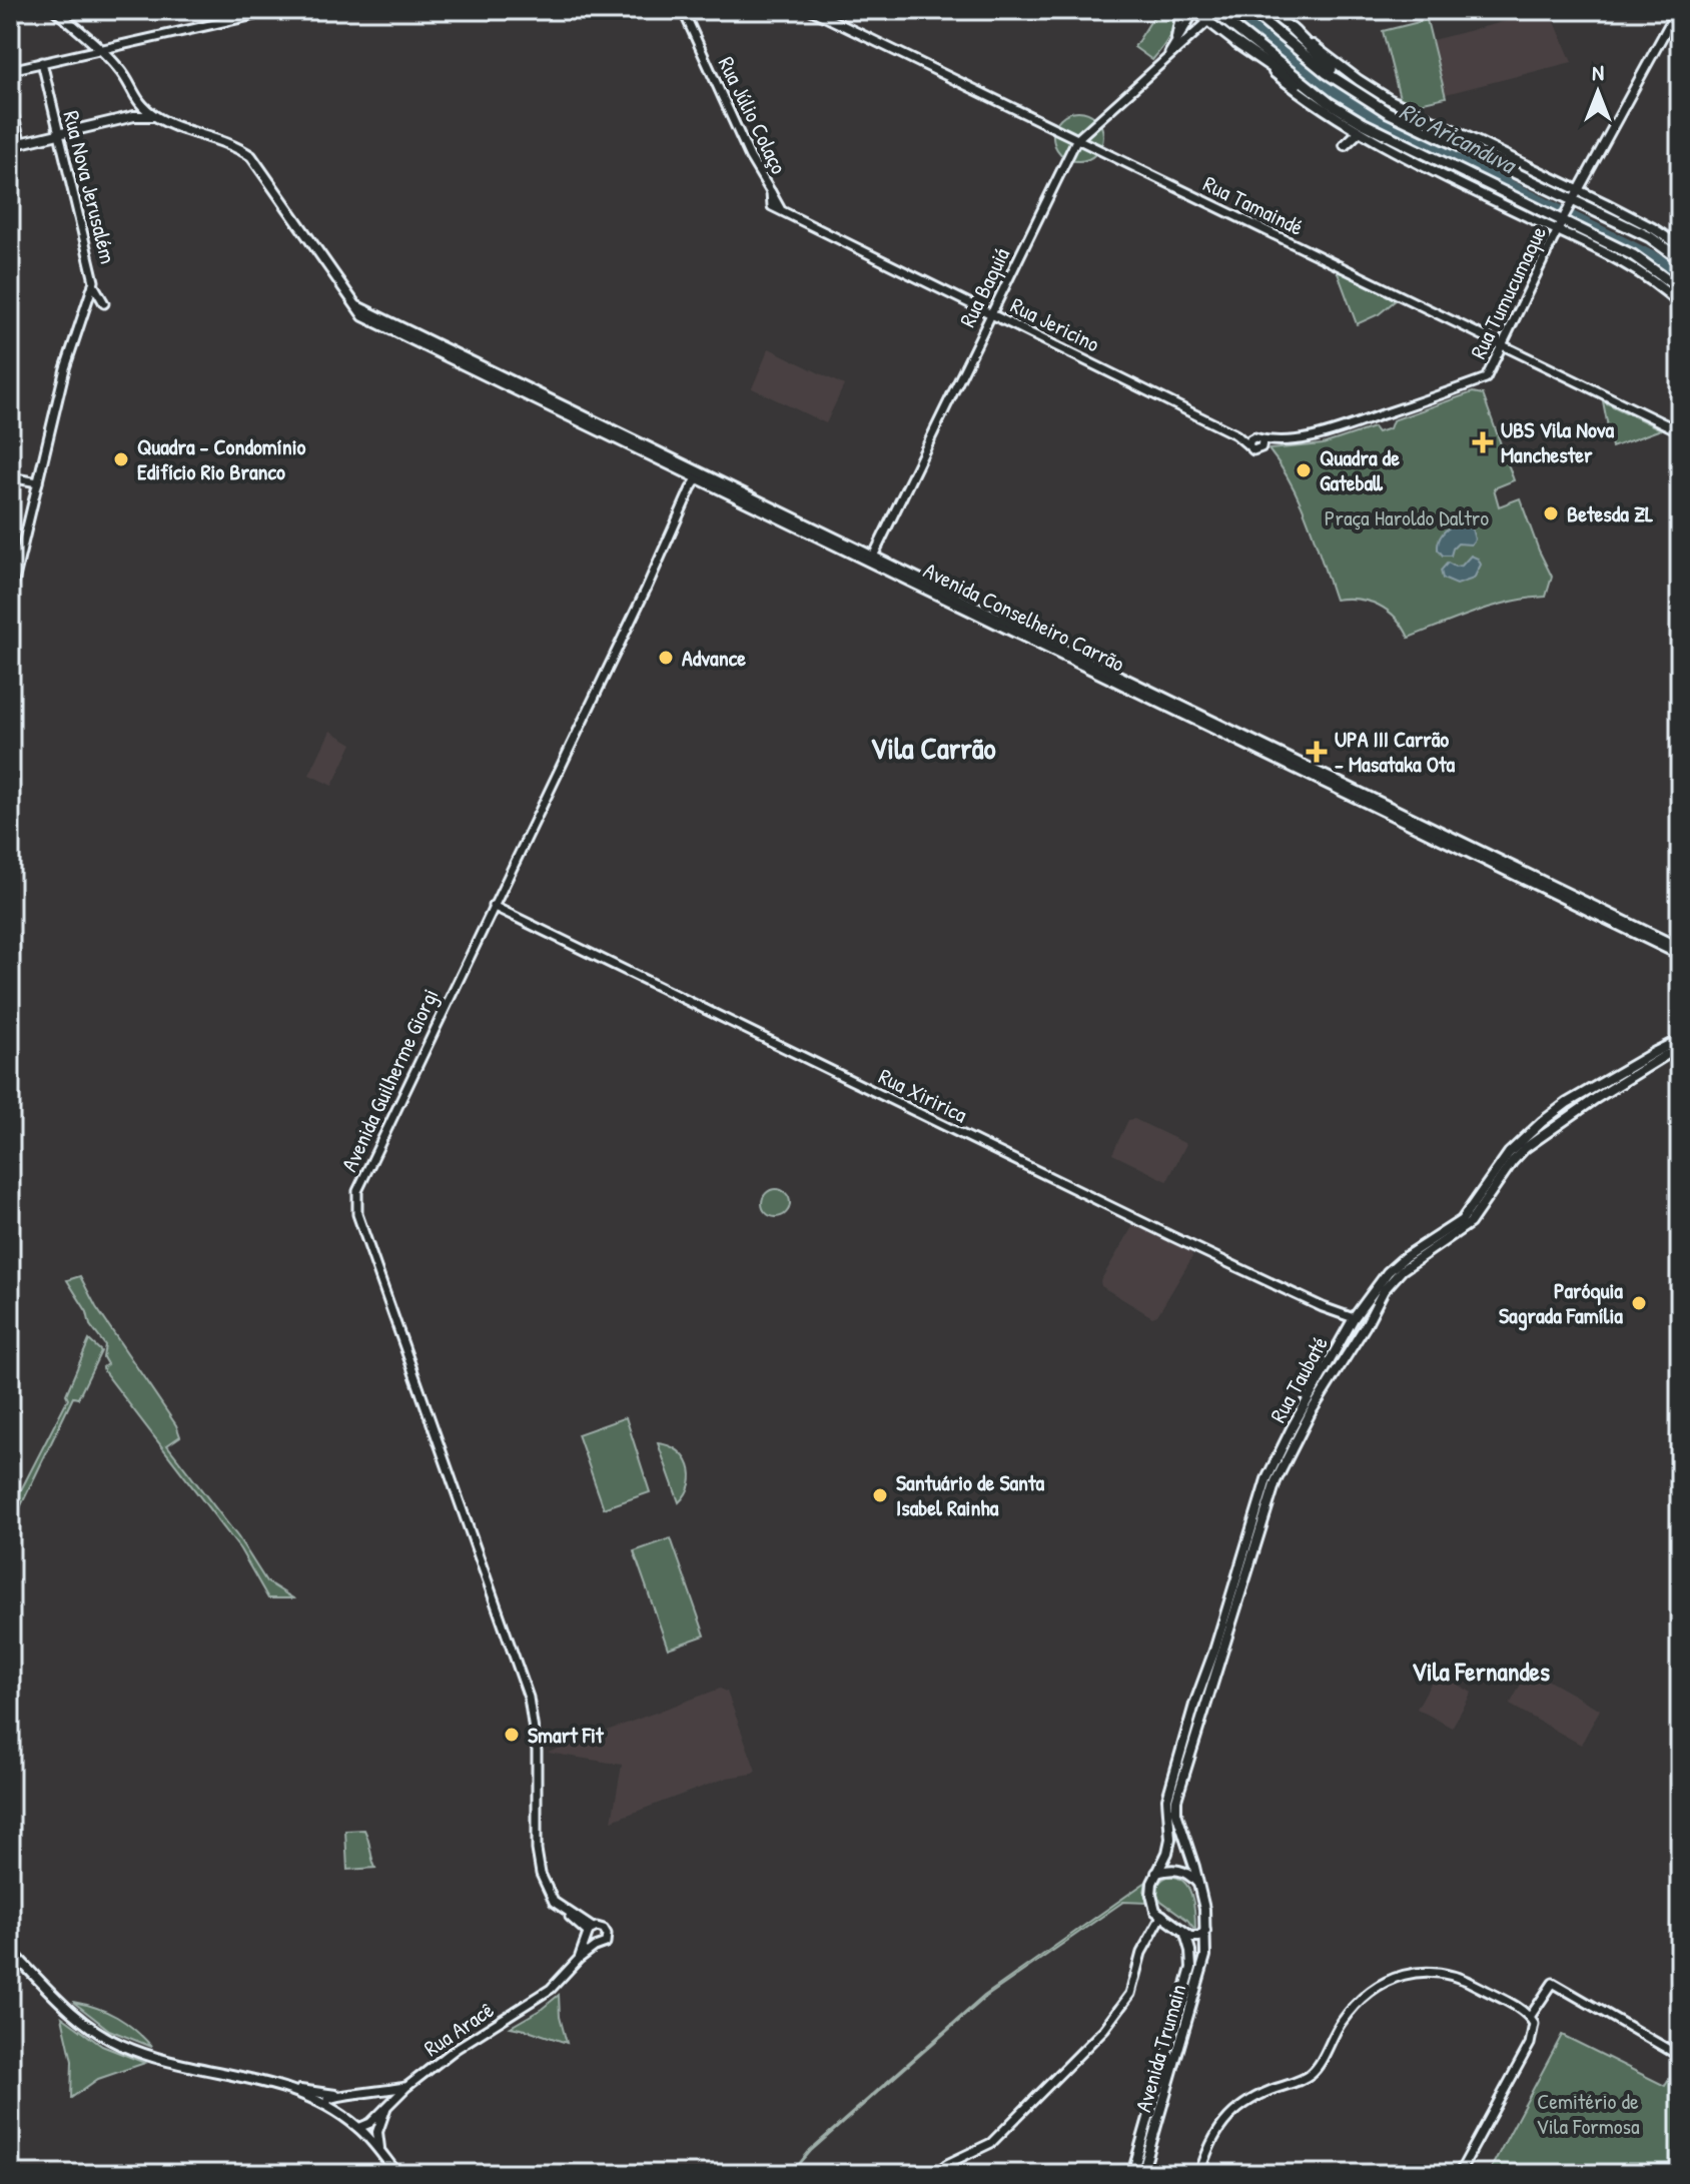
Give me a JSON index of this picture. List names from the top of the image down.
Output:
{
  "streets": {
    "main road": ["Avenida Conselheiro Carrão", "Rua Taubaté", "Avenida Trumain"],
    "street": [
      "Rua Júlio Colaço",
      "Rua Nova Jerusalém",
      "Rua Tamaindé",
      "Rua Baquiá",
      "Rua Tumucumaque",
      "Rua Jericino",
      "Avenida Guilherme Giorgi",
      "Rua Xiririca",
      "Rua Aracê"
    ]
  },
  "crossings": [
    ["Rua Júlio Colaço", "Rua Jericino"],
    ["Rua Tamaindé", "Rua Baquiá"],
    ["Rua Tamaindé", "Rua Tumucumaque"],
    ["Rua Baquiá", "Rua Jericino"],
    ["Rua Baquiá", "Avenida Conselheiro Carrão"],
    ["Rua Tumucumaque", "Rua Jericino"],
    ["Avenida Conselheiro Carrão", "Avenida Guilherme Giorgi"],
    ["Avenida Guilherme Giorgi", "Rua Xiririca"],
    ["Avenida Guilherme Giorgi", "Rua Aracê"],
    ["Rua Xiririca", "Rua Taubaté"],
    ["Rua Taubaté", "Avenida Trumain"]
  ],
  "districts": ["Vila Carrão", "Vila Fernandes"],
  "water": ["Rio Aricanduva"],
  "parks": ["Praça Haroldo Daltro", "Cemitério de Vila Formosa"],
  "places": {
    "health": ["UBS Vila Nova Manchester", "UPA III Carrão - Masataka Ota"],
    "other": [
      "Quadra - Condomínio Edifício Rio Branco",
      "Quadra de Gateball",
      "Betesda ZL",
      "Advance",
      "Paróquia Sagrada Família",
      "Santuário de Santa Isabel Rainha",
      "Smart Fit"
    ]
  },
  "north": "top"
}
